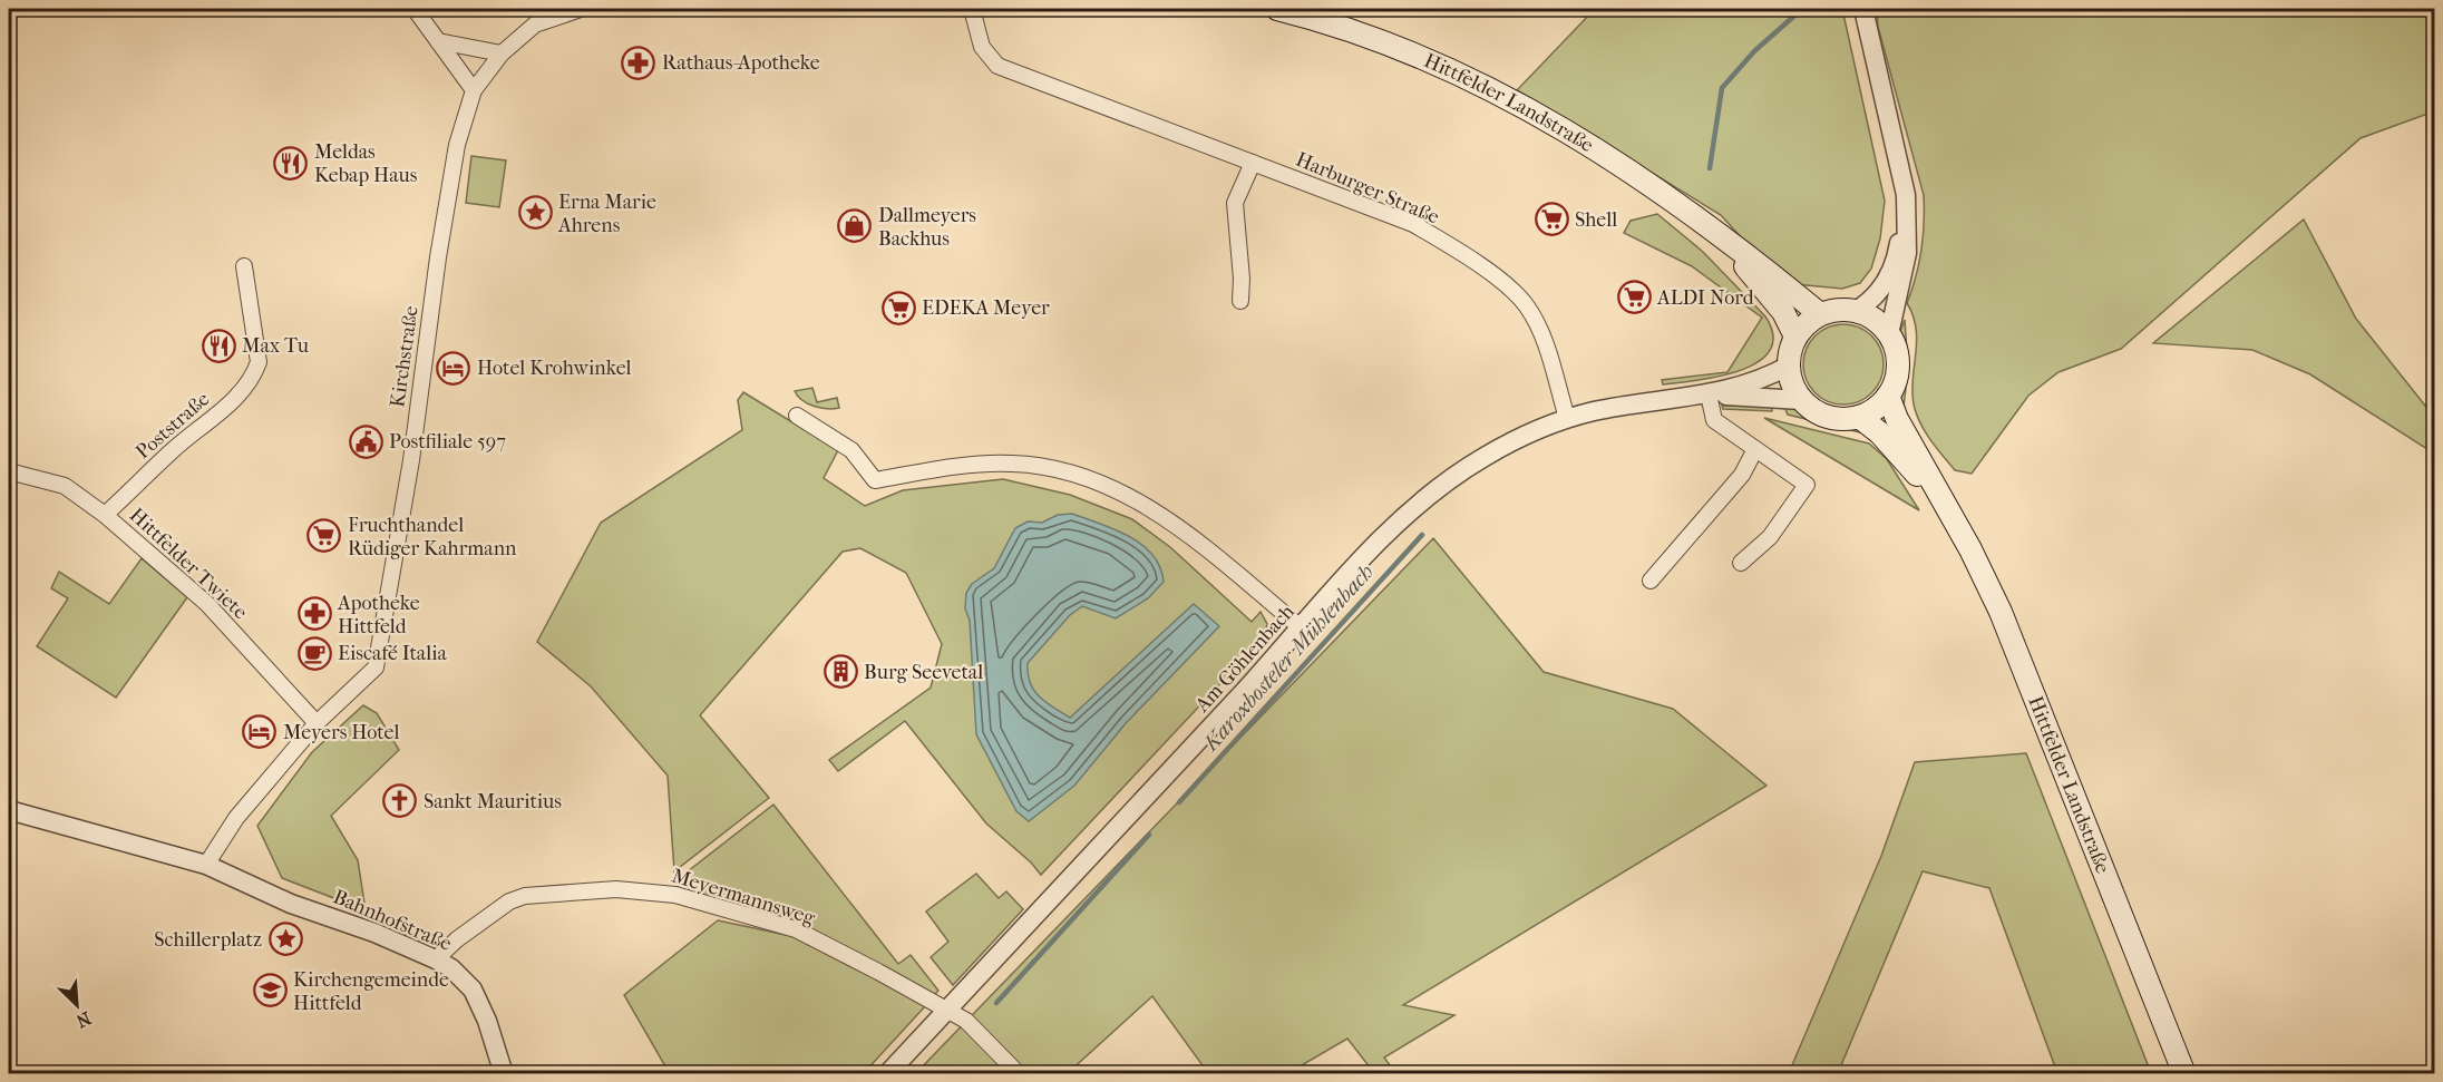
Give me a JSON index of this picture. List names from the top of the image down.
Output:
{
  "streets": {
    "main road": ["Hittfelder Landstraße"],
    "street": [
      "Harburger Straße",
      "Kirchstraße",
      "Poststraße",
      "Hittfelder Twiete",
      "Am Göhlenbach",
      "Meyermannsweg",
      "Bahnhofstraße"
    ]
  },
  "crossings": [
    ["Hittfelder Landstraße", "Am Göhlenbach"],
    ["Harburger Straße", "Am Göhlenbach"],
    ["Kirchstraße", "Hittfelder Twiete"],
    ["Kirchstraße", "Bahnhofstraße"],
    ["Poststraße", "Hittfelder Twiete"],
    ["Am Göhlenbach", "Meyermannsweg"],
    ["Meyermannsweg", "Bahnhofstraße"]
  ],
  "water": ["Karoxbosteler Mühlenbach"],
  "places": {
    "pharmacy": ["Rathaus-Apotheke", "Apotheke Hittfeld"],
    "restaurant": ["Meldas Kebap Haus", "Max Tu"],
    "place": ["Erna Marie Ahrens", "Schillerplatz"],
    "supermarket": [
      "Shell",
      "ALDI Nord",
      "EDEKA Meyer",
      "Fruchthandel Rüdiger Kahrmann"
    ],
    "shop": ["Dallmeyers Backhus"],
    "hotel": ["Hotel Krohwinkel", "Meyers Hotel"],
    "public building": ["Postfiliale 597"],
    "cafe": ["Eiscafé Italia"],
    "building": ["Burg Seevetal"],
    "church": ["Sankt Mauritius"],
    "school or university": ["Kirchengemeinde Hittfeld"]
  },
  "north": "bottom right"
}
